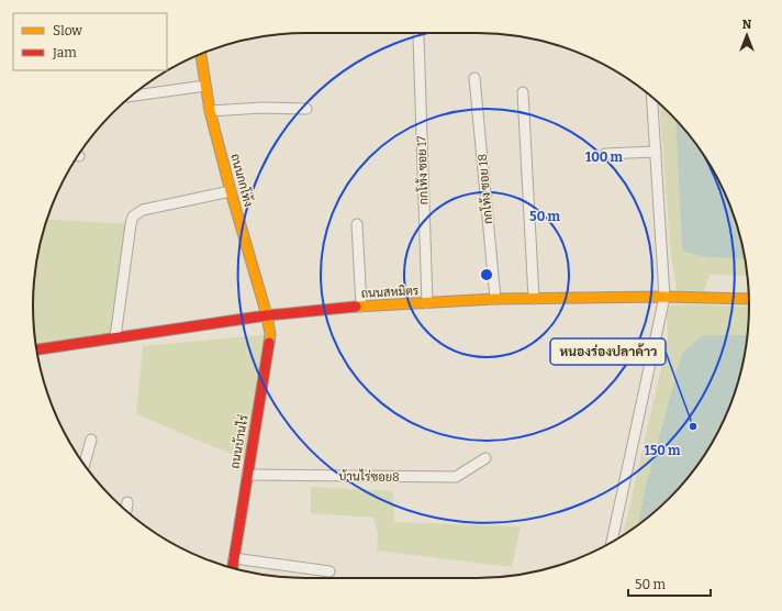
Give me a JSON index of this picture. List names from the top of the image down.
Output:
{
  "streets": {
    "street": [
      "กกโท้ง ซอย 17",
      "ถนนกกโท้ง",
      "กกโท้ง ซอย 18",
      "ถนนสหมิตร",
      "ถนนบ้านไร่",
      "บ้านไร่ซอย8"
    ]
  },
  "crossings": [
    ["กกโท้ง ซอย 17", "ถนนสหมิตร"],
    ["ถนนกกโท้ง", "ถนนสหมิตร"],
    ["ถนนกกโท้ง", "ถนนบ้านไร่"],
    ["กกโท้ง ซอย 18", "ถนนสหมิตร"],
    ["ถนนสหมิตร", "ถนนบ้านไร่"],
    ["ถนนบ้านไร่", "บ้านไร่ซอย8"]
  ],
  "places": ["หนองร่องปลาค้าว"],
  "legend": ["Slow", "Jam"],
  "scale_bar": "50 m",
  "north": "top",
  "rings": ["100 m", "50 m", "150 m"]
}
